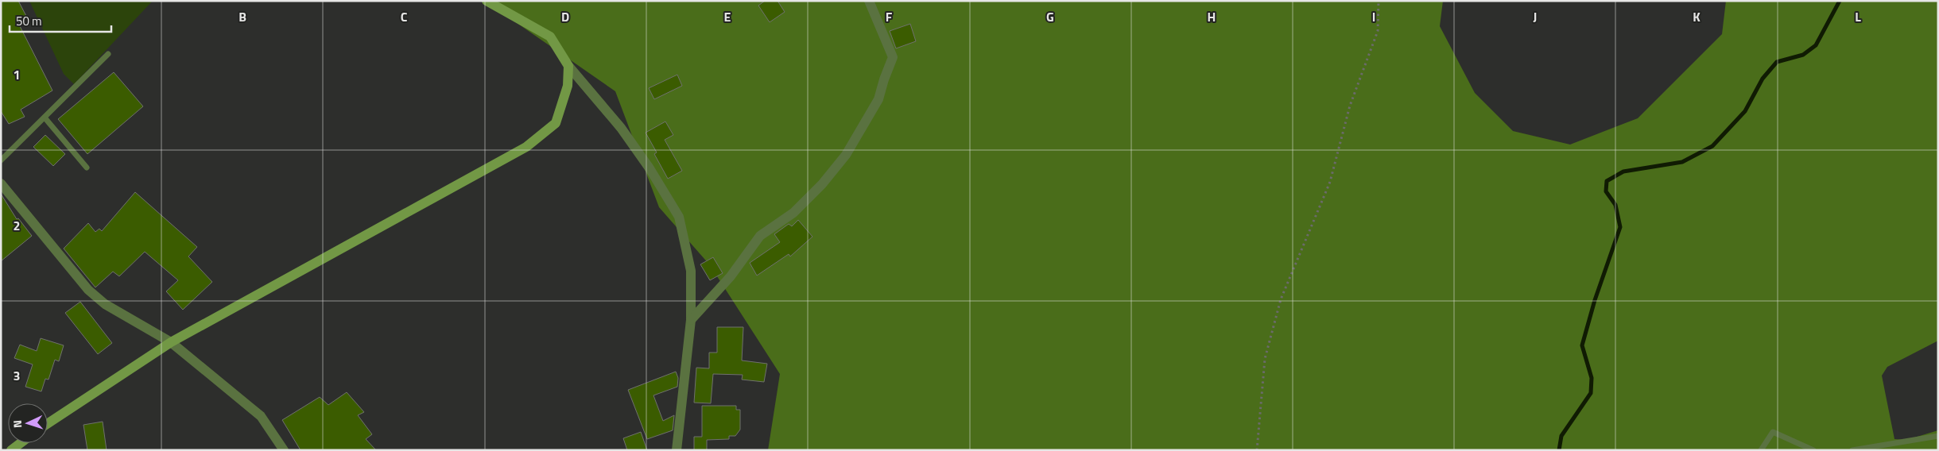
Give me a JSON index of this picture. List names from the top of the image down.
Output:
{
  "scale_bar": "50 m",
  "north": "left",
  "grid": {
    "columns": [
      "B",
      "C",
      "D",
      "E",
      "F",
      "G",
      "H",
      "I",
      "J",
      "K",
      "L"
    ],
    "rows": ["1", "2", "3"]
  }
}
